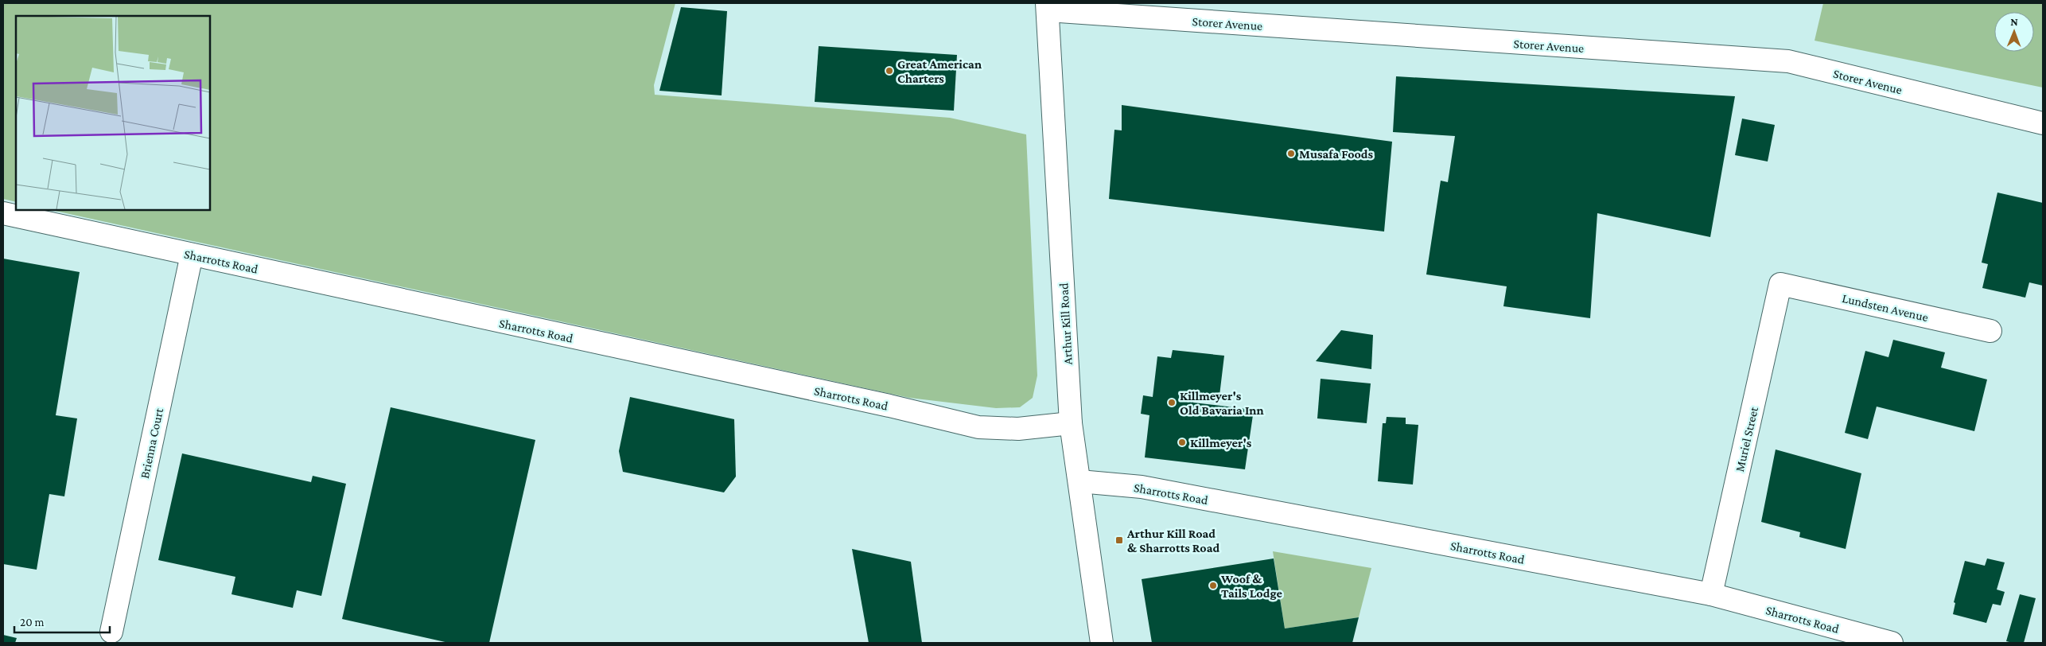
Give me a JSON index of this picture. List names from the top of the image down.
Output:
{
  "streets": {
    "street": [
      "Storer Avenue",
      "Sharrotts Road",
      "Lundsten Avenue",
      "Arthur Kill Road",
      "Muriel Street",
      "Brienna Court"
    ]
  },
  "crossings": [
    ["Storer Avenue", "Arthur Kill Road"],
    ["Sharrotts Road", "Arthur Kill Road"],
    ["Sharrotts Road", "Muriel Street"],
    ["Sharrotts Road", "Brienna Court"],
    ["Lundsten Avenue", "Muriel Street"]
  ],
  "places": {
    "other": [
      "Great American Charters",
      "Musafa Foods",
      "Killmeyer's Old Bavaria Inn",
      "Killmeyer's",
      "Woof & Tails Lodge"
    ],
    "transit": ["Arthur Kill Road & Sharrotts Road"]
  },
  "scale_bar": "20 m",
  "north": "top"
}
